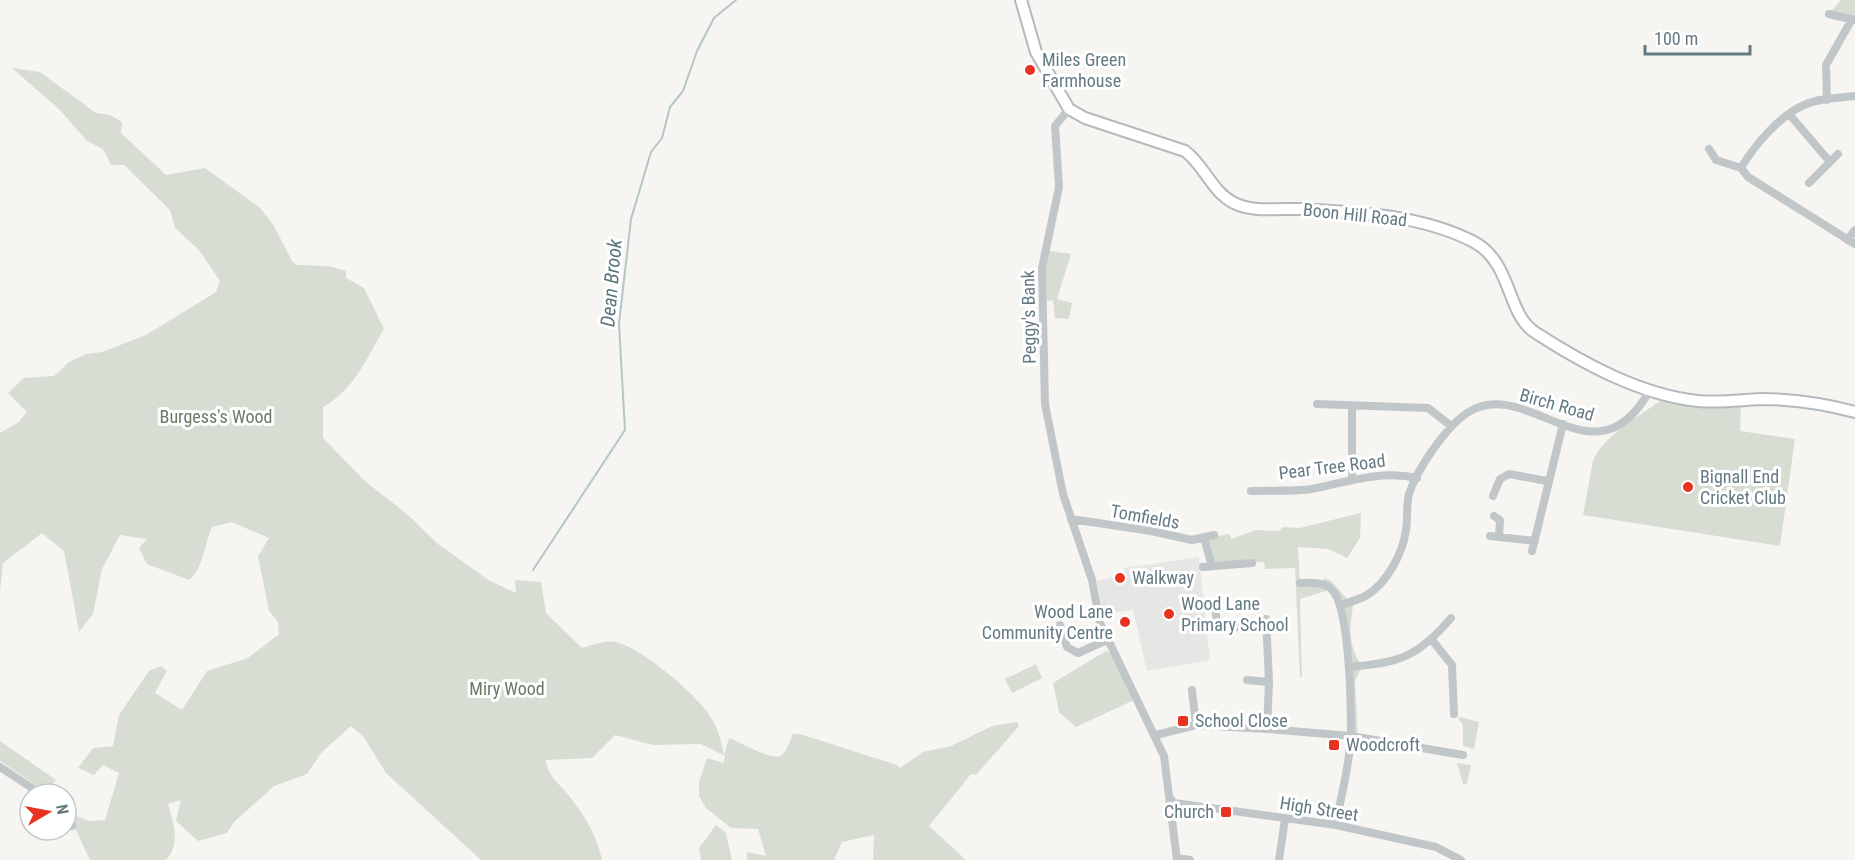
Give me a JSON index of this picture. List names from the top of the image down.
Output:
{
  "streets": {
    "street": [
      "Boon Hill Road",
      "Peggy's Bank",
      "Birch Road",
      "Pear Tree Road",
      "Tomfields",
      "High Street"
    ]
  },
  "crossings": [
    ["Boon Hill Road", "Peggy's Bank"],
    ["Boon Hill Road", "Birch Road"],
    ["Peggy's Bank", "Tomfields"],
    ["Peggy's Bank", "High Street"],
    ["Birch Road", "Pear Tree Road"]
  ],
  "water": ["Dean Brook"],
  "parks": ["Burgess's Wood", "Miry Wood"],
  "places": {
    "other": [
      "Miles Green Farmhouse",
      "Bignall End Cricket Club",
      "Walkway",
      "Wood Lane Primary School",
      "Wood Lane Community Centre"
    ],
    "transit": ["School Close", "Woodcroft", "Church"]
  },
  "scale_bar": "100 m",
  "north": "right"
}
